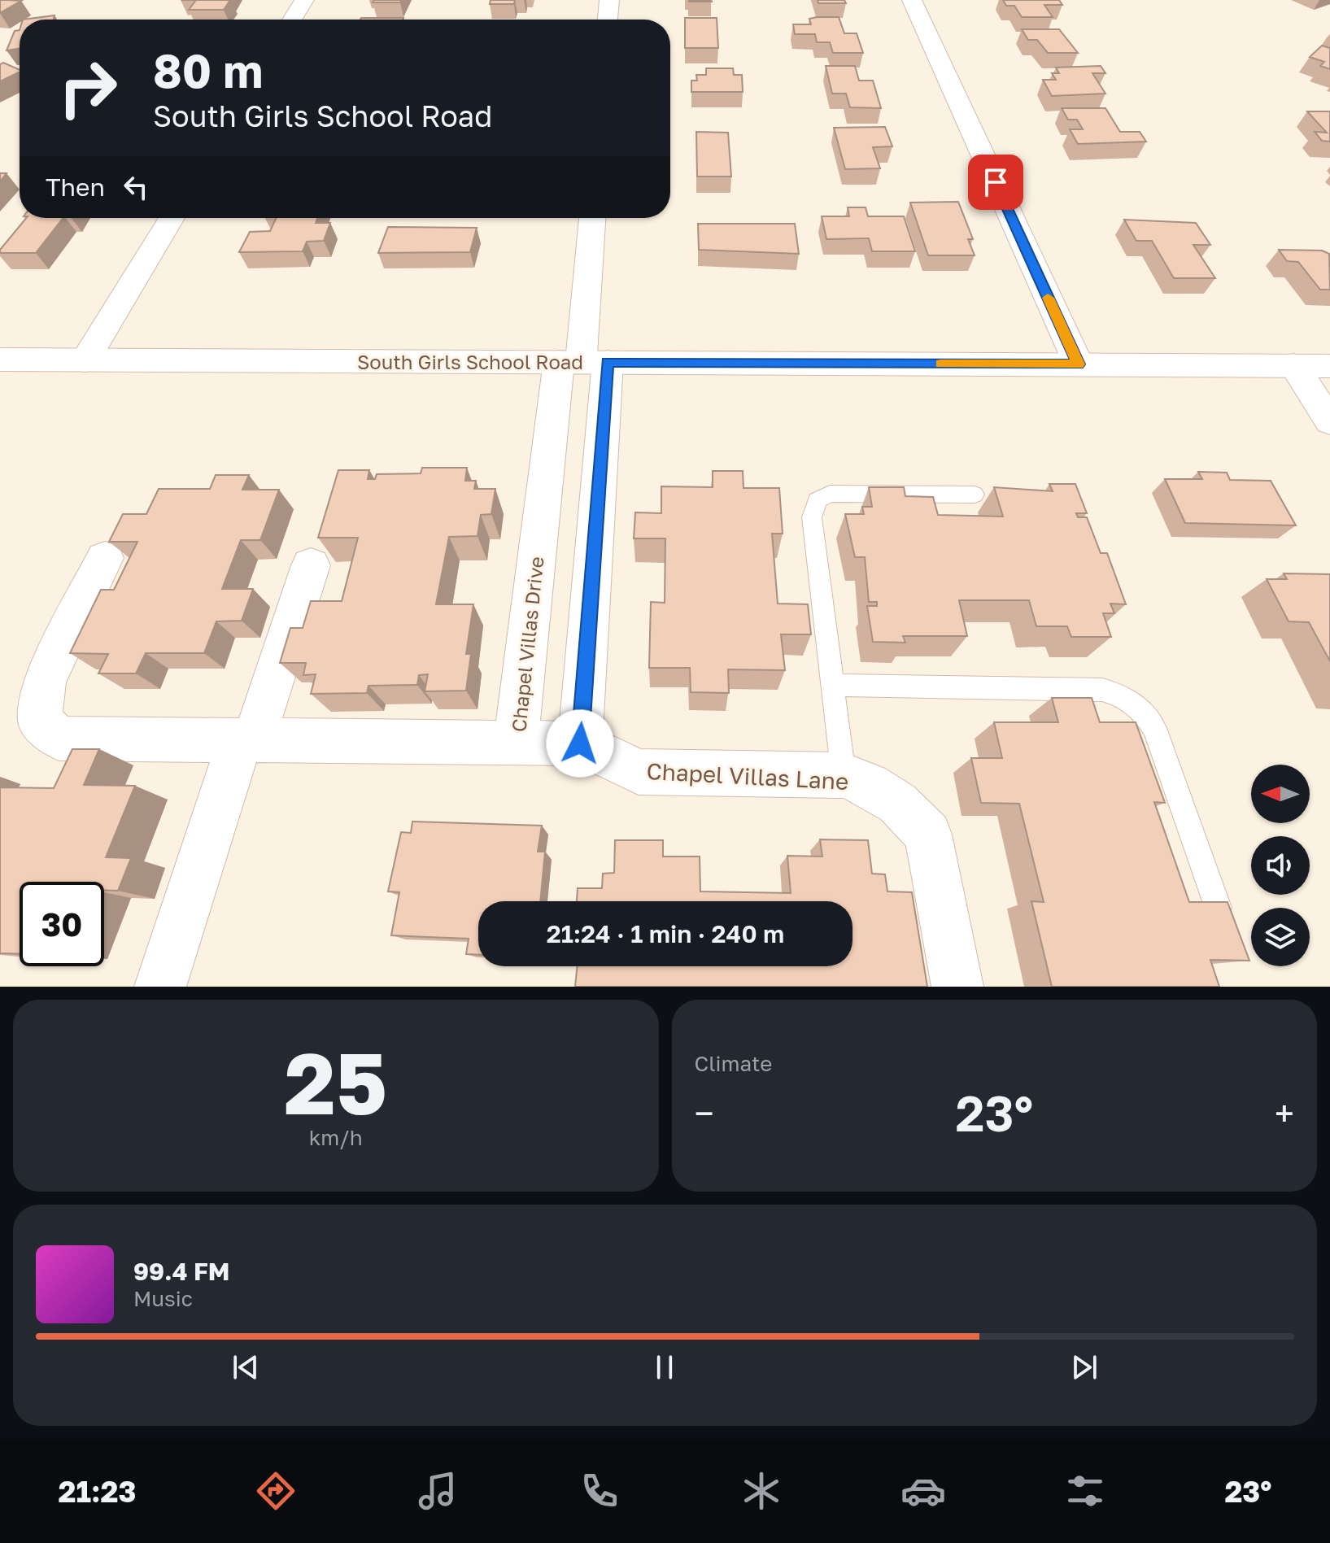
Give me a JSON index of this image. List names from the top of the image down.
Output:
{
  "streets": {
    "street": ["South Girls School Road", "Chapel Villas Drive", "Chapel Villas Lane"]
  },
  "crossings": [
    ["South Girls School Road", "Chapel Villas Drive"],
    ["Chapel Villas Drive", "Chapel Villas Lane"]
  ],
  "north": "left",
  "page": {
    "turn": ["80 m", "South Girls School Road"],
    "then": "Then",
    "limit": "30",
    "trip": "21:24 · 1 min · 240 m",
    "tile": [
      ["25", "km/h"],
      "Climate"
    ],
    "heat": ["−", "23°", "+"],
    "song": ["99.4 FM", "Music"],
    "tabs": ["21:23", "23°"]
  }
}
